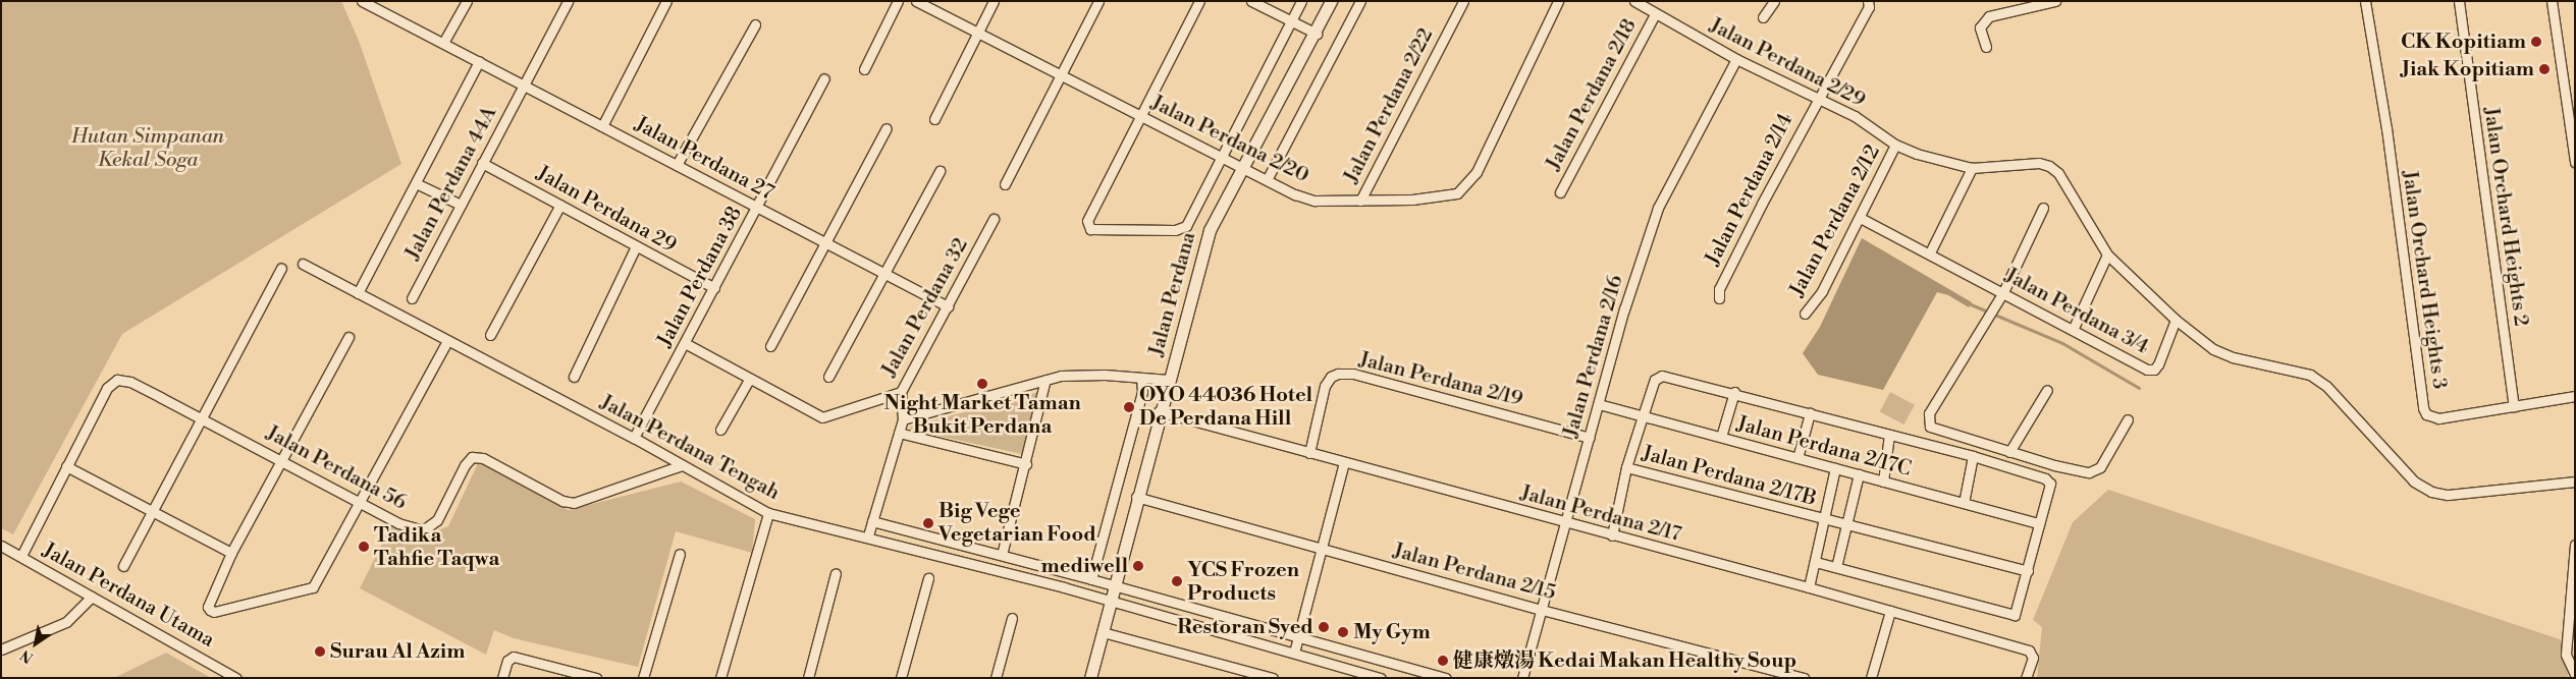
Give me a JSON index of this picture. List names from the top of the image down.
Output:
{
  "streets": {
    "street": [
      "Jalan Perdana 2/29",
      "Jalan Perdana 2/18",
      "Jalan Perdana 2/22",
      "Jalan Perdana 2/20",
      "Jalan Perdana 27",
      "Jalan Perdana 44A",
      "Jalan Perdana 2/14",
      "Jalan Perdana 29",
      "Jalan Orchard Heights 2",
      "Jalan Perdana 2/12",
      "Jalan Perdana 38",
      "Jalan Orchard Heights 3",
      "Jalan Perdana",
      "Jalan Perdana 32",
      "Jalan Perdana 3/4",
      "Jalan Perdana 2/16",
      "Jalan Perdana 2/19",
      "Jalan Perdana 2/17C",
      "Jalan Perdana Tengah",
      "Jalan Perdana 56",
      "Jalan Perdana 2/17B",
      "Jalan Perdana 2/17",
      "Jalan Perdana 2/15",
      "Jalan Perdana Utama"
    ]
  },
  "crossings": [
    ["Jalan Perdana 2/29", "Jalan Perdana 2/18"],
    ["Jalan Perdana 2/29", "Jalan Perdana 2/14"],
    ["Jalan Perdana 2/29", "Jalan Perdana 2/12"],
    ["Jalan Perdana 2/29", "Jalan Perdana 3/4"],
    ["Jalan Perdana 2/29", "Jalan Perdana 2/16"],
    ["Jalan Perdana 2/22", "Jalan Perdana 2/20"],
    ["Jalan Perdana 2/20", "Jalan Perdana"],
    ["Jalan Perdana 27", "Jalan Perdana 44A"],
    ["Jalan Perdana 27", "Jalan Perdana 38"],
    ["Jalan Perdana 27", "Jalan Perdana 32"],
    ["Jalan Perdana 44A", "Jalan Perdana 29"],
    ["Jalan Perdana 29", "Jalan Perdana 38"],
    ["Jalan Orchard Heights 2", "Jalan Orchard Heights 3"],
    ["Jalan Perdana 2/12", "Jalan Perdana 3/4"],
    ["Jalan Perdana 38", "Jalan Perdana 32"],
    ["Jalan Perdana 38", "Jalan Perdana Tengah"],
    ["Jalan Perdana", "Jalan Perdana Tengah"],
    ["Jalan Perdana", "Jalan Perdana 2/17"],
    ["Jalan Perdana", "Jalan Perdana 2/15"],
    ["Jalan Perdana 2/16", "Jalan Perdana 2/19"],
    ["Jalan Perdana 2/16", "Jalan Perdana 2/17C"],
    ["Jalan Perdana 2/16", "Jalan Perdana 2/17"],
    ["Jalan Perdana 2/16", "Jalan Perdana 2/15"],
    ["Jalan Perdana 2/19", "Jalan Perdana 2/17"],
    ["Jalan Perdana Tengah", "Jalan Perdana 56"]
  ],
  "parks": ["Hutan Simpanan Kekal Soga"],
  "places": [
    "CK Kopitiam",
    "Jiak Kopitiam",
    "Night Market Taman Bukit Perdana",
    "OYO 44036 Hotel De Perdana Hill",
    "Big Vege Vegetarian Food",
    "Tadika Tahfie Taqwa",
    "mediwell",
    "YCS Frozen Products",
    "Restoran Syed",
    "My Gym",
    "Surau Al Azim",
    "健康燉湯 Kedai Makan Healthy Soup"
  ],
  "north": "bottom left"
}
